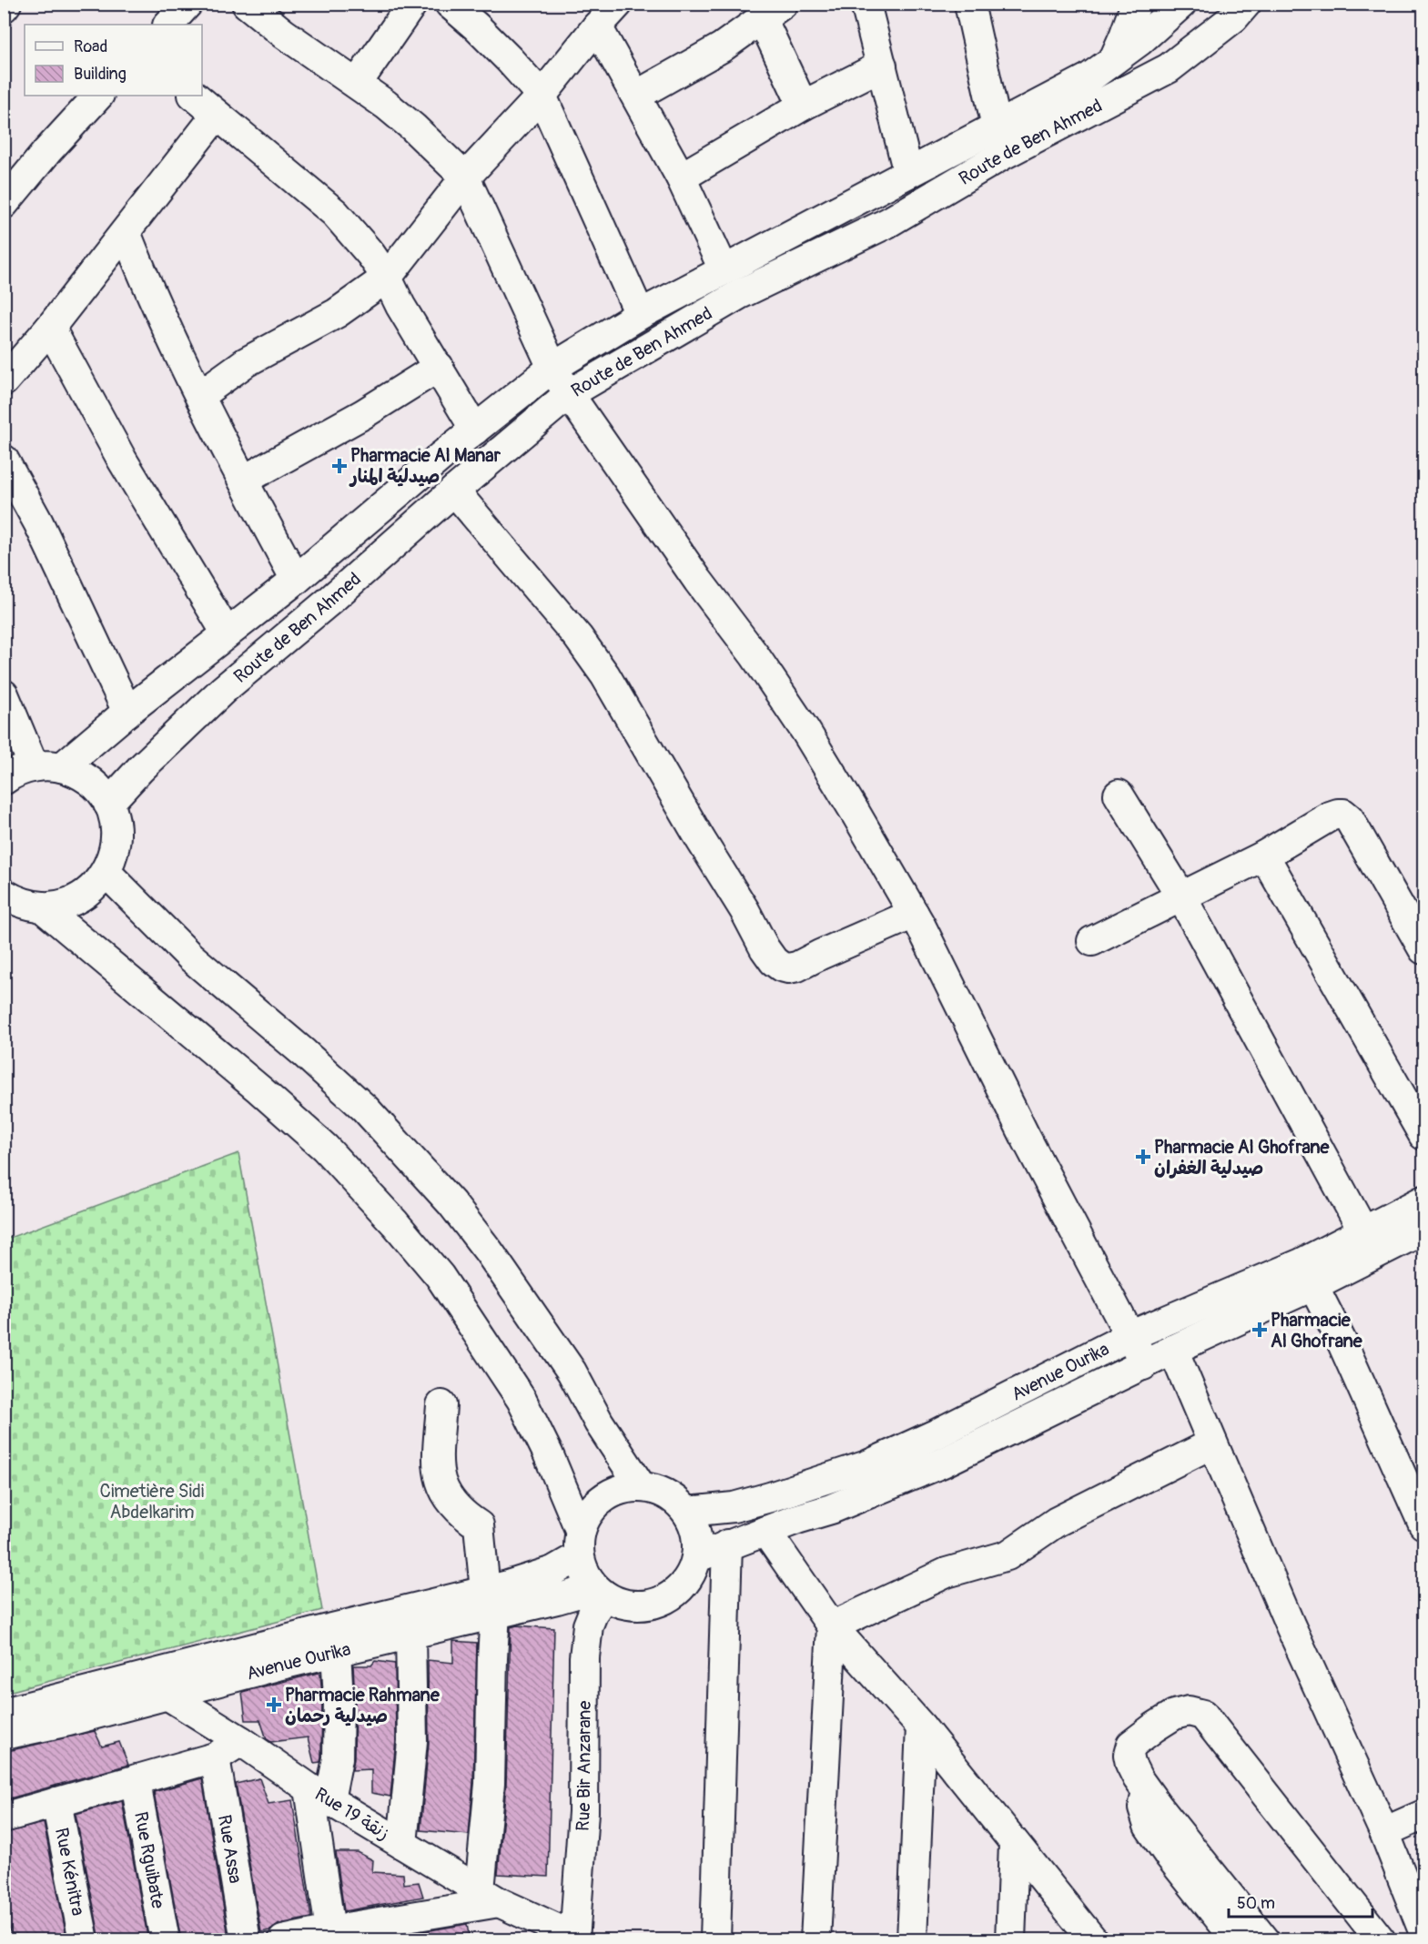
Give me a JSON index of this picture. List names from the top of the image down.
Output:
{
  "streets": {
    "street": [
      "Route de Ben Ahmed",
      "Avenue Ourika",
      "Rue Bir Anzarane",
      "Rue 19 زنقة",
      "Rue Assa",
      "Rue Rguibate",
      "Rue Kénitra"
    ]
  },
  "crossings": [
    ["Avenue Ourika", "Rue Bir Anzarane"],
    ["Avenue Ourika", "Rue 19 زنقة"],
    ["Rue Bir Anzarane", "Rue 19 زنقة"]
  ],
  "parks": ["Cimetière Sidi Abdelkarim"],
  "places": {
    "health": [
      "Pharmacie Al Manar صيدلية المنار",
      "Pharmacie Al Ghofrane صيدلية الغفران",
      "Pharmacie Al Ghofrane",
      "Pharmacie Rahmane صيدلية رحمان"
    ]
  },
  "legend": ["Road", "Building"],
  "scale_bar": "50 m"
}
